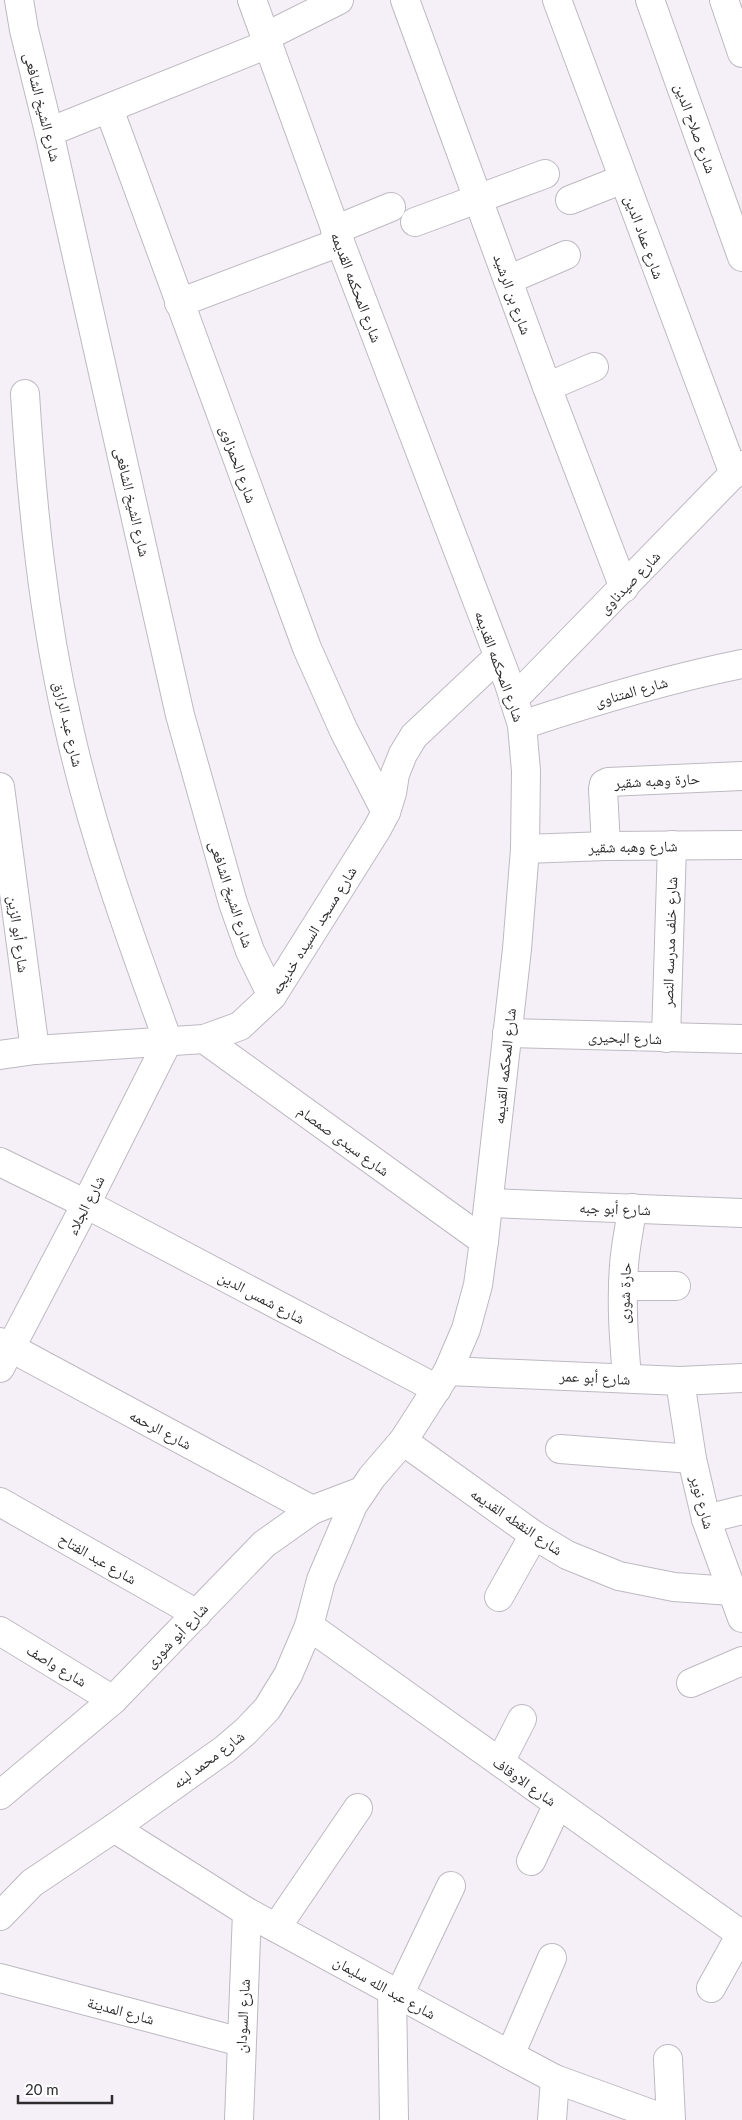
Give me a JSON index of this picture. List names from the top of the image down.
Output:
{
  "streets": {
    "street": [
      "شارع الشيخ الشافعى",
      "شارع صلاح الدين",
      "شارع عماد الدين",
      "شارع المحكمه القديمه",
      "شارع بن الرشيد",
      "شارع الحمزاوى",
      "شارع صيدناوى",
      "شارع المتناوى",
      "شارع عبد الرازق",
      "حارة وهبه شقير",
      "شارع وهبه شقير",
      "شارع مسجد السيده خديجه",
      "شارع أبو الزين",
      "شارع خلف مدرسه النصر",
      "شارع البحيرى",
      "شارع سيدى صمصام",
      "شارع الجلاء",
      "شارع أبو جبه",
      "حارة شورى",
      "شارع شمس الدين",
      "شارع أبو عمر",
      "شارع الرحمه",
      "شارع نوير",
      "شارع النقطه القديمه",
      "شارع عبد الفتاح",
      "شارع أبو شورى",
      "شارع واصف",
      "شارع محمد لبنه",
      "شارع الاوقاف",
      "شارع عبد الله سليمان",
      "شارع المدينة",
      "شارع السودان"
    ]
  },
  "crossings": [
    ["شارع الشيخ الشافعى", "شارع مسجد السيده خديجه"],
    ["شارع عماد الدين", "شارع صيدناوى"],
    ["شارع المحكمه القديمه", "شارع صيدناوى"],
    ["شارع المحكمه القديمه", "شارع المتناوى"],
    ["شارع المحكمه القديمه", "شارع وهبه شقير"],
    ["شارع المحكمه القديمه", "شارع مسجد السيده خديجه"],
    ["شارع المحكمه القديمه", "شارع البحيرى"],
    ["شارع المحكمه القديمه", "شارع سيدى صمصام"],
    ["شارع المحكمه القديمه", "شارع أبو جبه"],
    ["شارع المحكمه القديمه", "شارع شمس الدين"],
    ["شارع المحكمه القديمه", "شارع أبو عمر"],
    ["شارع المحكمه القديمه", "شارع النقطه القديمه"],
    ["شارع المحكمه القديمه", "شارع محمد لبنه"],
    ["شارع بن الرشيد", "شارع صيدناوى"],
    ["شارع الحمزاوى", "شارع مسجد السيده خديجه"],
    ["شارع عبد الرازق", "شارع مسجد السيده خديجه"],
    ["شارع عبد الرازق", "شارع الجلاء"],
    ["حارة وهبه شقير", "شارع وهبه شقير"],
    ["شارع وهبه شقير", "شارع خلف مدرسه النصر"],
    ["شارع مسجد السيده خديجه", "شارع أبو الزين"],
    ["شارع مسجد السيده خديجه", "شارع سيدى صمصام"],
    ["شارع مسجد السيده خديجه", "شارع الجلاء"],
    ["شارع خلف مدرسه النصر", "شارع البحيرى"],
    ["شارع الجلاء", "شارع شمس الدين"],
    ["شارع الجلاء", "شارع الرحمه"],
    ["شارع أبو جبه", "حارة شورى"],
    ["حارة شورى", "شارع أبو عمر"],
    ["شارع شمس الدين", "شارع أبو عمر"],
    ["شارع أبو عمر", "شارع نوير"],
    ["شارع الرحمه", "شارع أبو شورى"],
    ["شارع نوير", "شارع النقطه القديمه"],
    ["شارع النقطه القديمه", "شارع محمد لبنه"],
    ["شارع عبد الفتاح", "شارع أبو شورى"],
    ["شارع أبو شورى", "شارع واصف"],
    ["شارع أبو شورى", "شارع محمد لبنه"],
    ["شارع محمد لبنه", "شارع الاوقاف"],
    ["شارع محمد لبنه", "شارع عبد الله سليمان"],
    ["شارع عبد الله سليمان", "شارع السودان"],
    ["شارع المدينة", "شارع السودان"]
  ],
  "scale_bar": "20 m"
}
